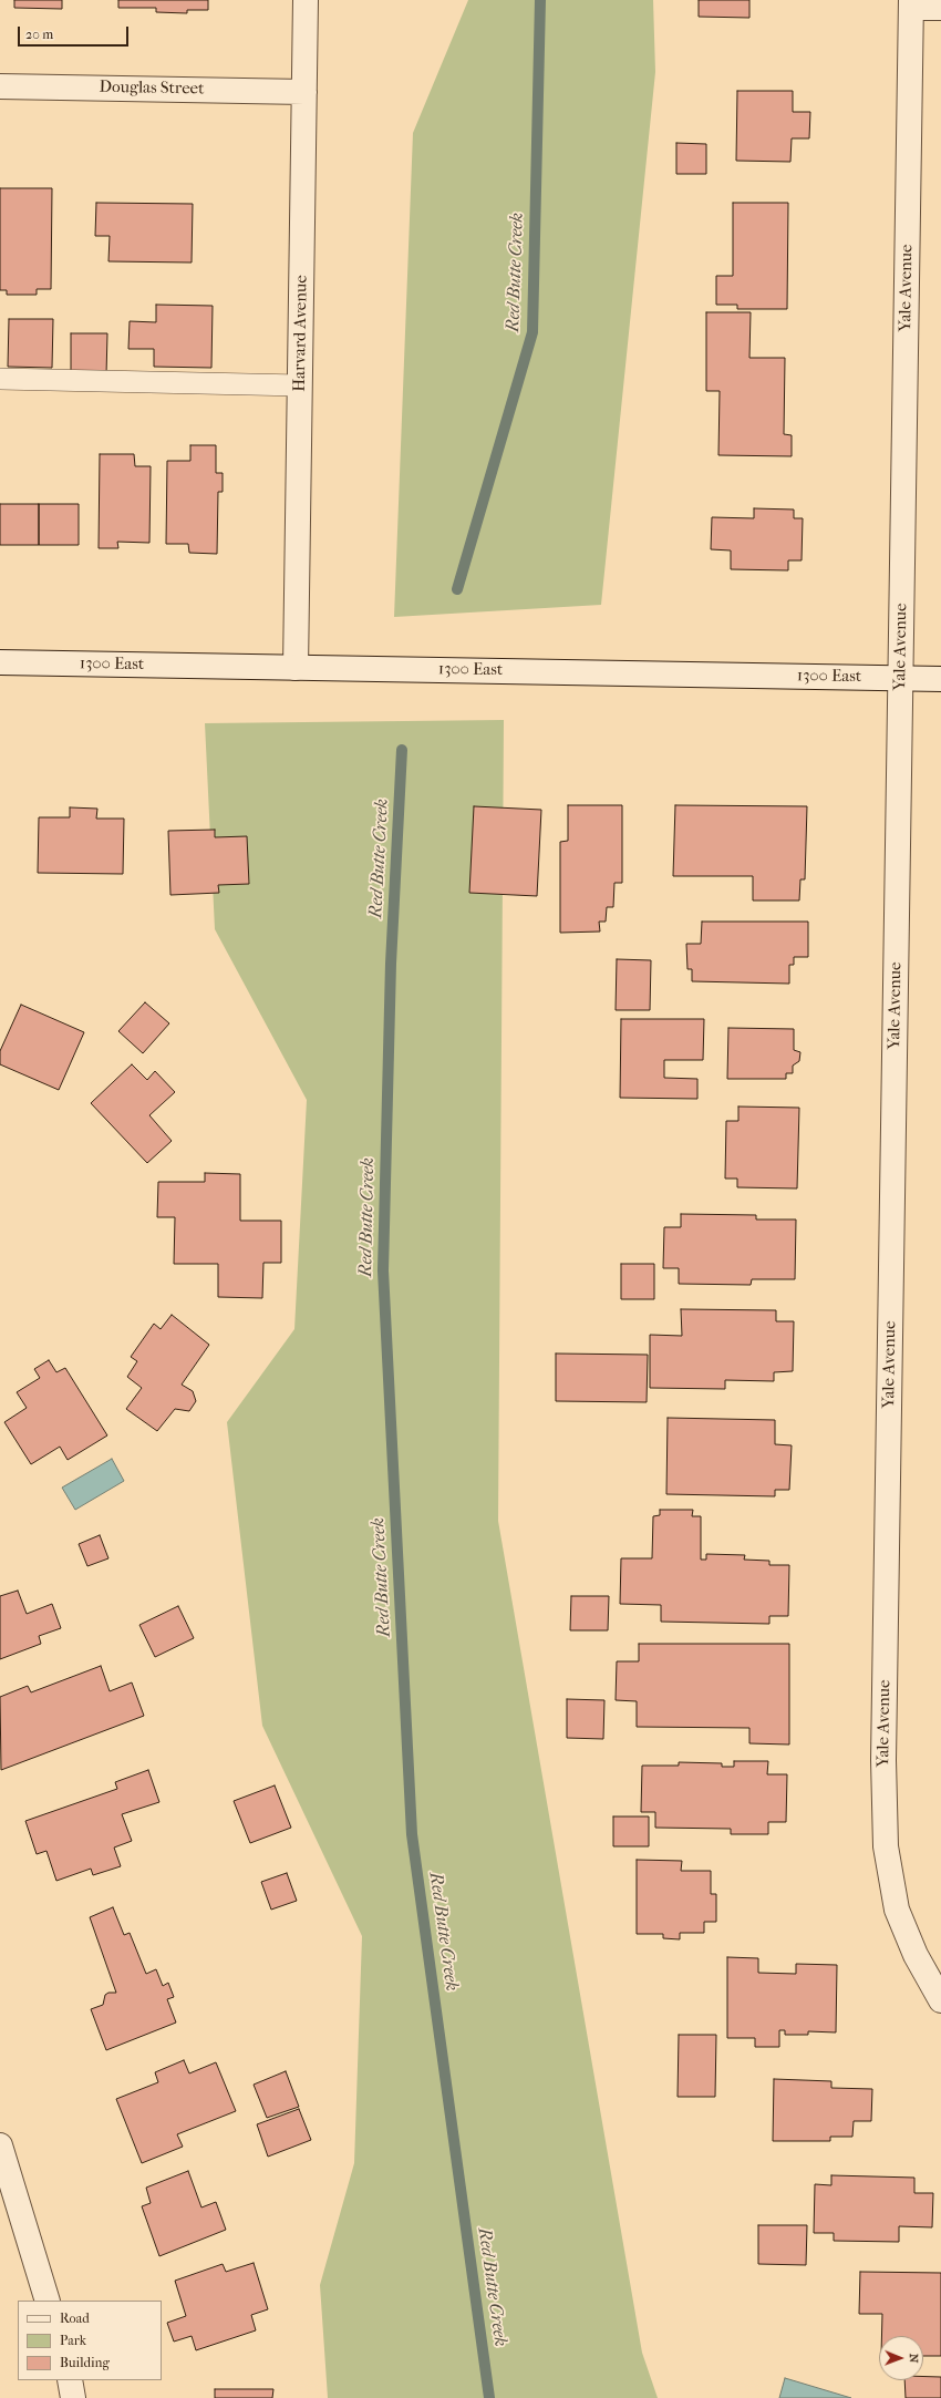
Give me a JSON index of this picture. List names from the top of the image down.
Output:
{
  "streets": {
    "street": [
      "Douglas Street",
      "Yale Avenue",
      "Harvard Avenue",
      "1300 East"
    ]
  },
  "crossings": [
    ["Douglas Street", "Harvard Avenue"],
    ["Yale Avenue", "1300 East"],
    ["Harvard Avenue", "1300 East"]
  ],
  "water": ["Red Butte Creek"],
  "legend": ["Road", "Park", "Building"],
  "scale_bar": "20 m",
  "north": "right"
}
